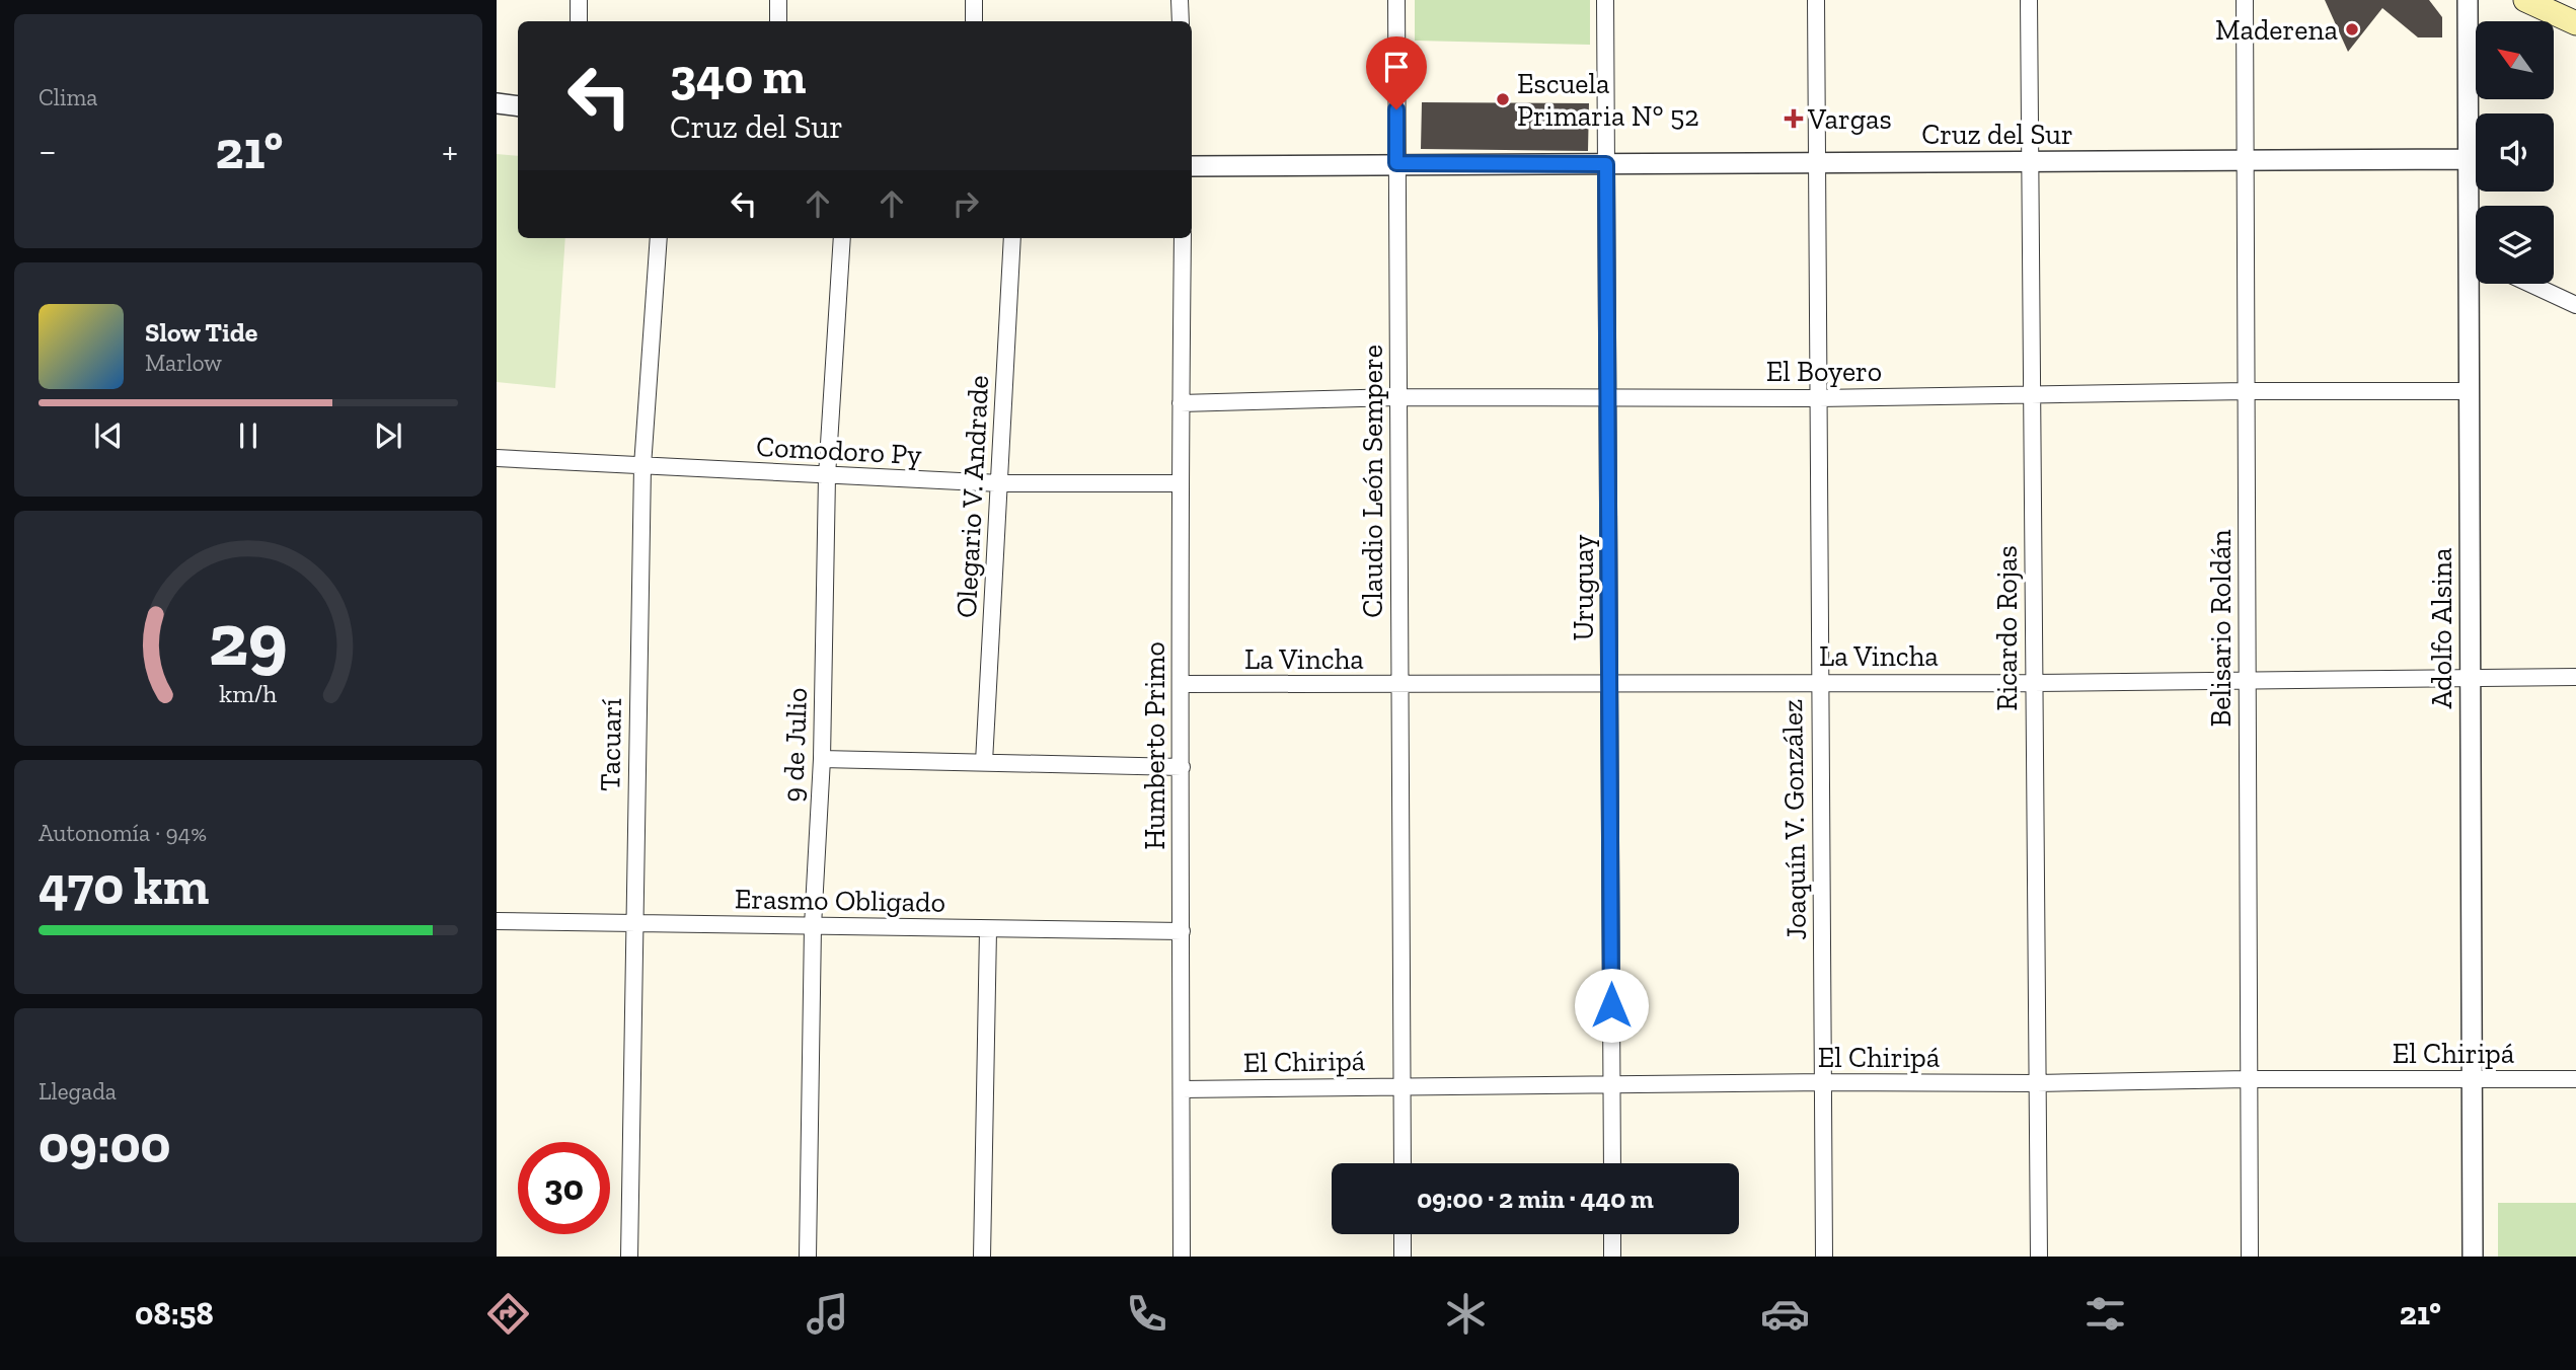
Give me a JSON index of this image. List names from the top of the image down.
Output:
{
  "streets": {
    "street": [
      "Cruz del Sur",
      "El Boyero",
      "Comodoro Py",
      "Claudio León Sempere",
      "Olegario V. Andrade",
      "Uruguay",
      "Ricardo Rojas",
      "Belisario Roldán",
      "Adolfo Alsina",
      "La Vincha",
      "Tacuarí",
      "9 de Julio",
      "Humberto Primo",
      "Joaquín V. González",
      "Erasmo Obligado",
      "El Chiripá"
    ]
  },
  "crossings": [
    ["Cruz del Sur", "Claudio León Sempere"],
    ["Cruz del Sur", "Uruguay"],
    ["Cruz del Sur", "Ricardo Rojas"],
    ["Cruz del Sur", "Belisario Roldán"],
    ["Cruz del Sur", "Adolfo Alsina"],
    ["Cruz del Sur", "Joaquín V. González"],
    ["El Boyero", "Claudio León Sempere"],
    ["El Boyero", "Uruguay"],
    ["El Boyero", "Ricardo Rojas"],
    ["El Boyero", "Belisario Roldán"],
    ["El Boyero", "Adolfo Alsina"],
    ["El Boyero", "Humberto Primo"],
    ["El Boyero", "Joaquín V. González"],
    ["Comodoro Py", "Olegario V. Andrade"],
    ["Comodoro Py", "Tacuarí"],
    ["Comodoro Py", "9 de Julio"],
    ["Comodoro Py", "Humberto Primo"],
    ["Claudio León Sempere", "La Vincha"],
    ["Claudio León Sempere", "El Chiripá"],
    ["Uruguay", "La Vincha"],
    ["Uruguay", "El Chiripá"],
    ["Ricardo Rojas", "La Vincha"],
    ["Ricardo Rojas", "El Chiripá"],
    ["Belisario Roldán", "La Vincha"],
    ["Belisario Roldán", "El Chiripá"],
    ["Adolfo Alsina", "La Vincha"],
    ["Adolfo Alsina", "El Chiripá"],
    ["La Vincha", "Humberto Primo"],
    ["La Vincha", "Joaquín V. González"],
    ["Tacuarí", "Erasmo Obligado"],
    ["9 de Julio", "Erasmo Obligado"],
    ["Humberto Primo", "Erasmo Obligado"],
    ["Humberto Primo", "El Chiripá"],
    ["Joaquín V. González", "El Chiripá"]
  ],
  "places": {
    "other": ["Maderena", "Escuela Primaria N° 52"],
    "health": ["Vargas"]
  },
  "north": "top left",
  "page": {
    "tile": [
      "Clima",
      ["Autonomía · 94%", "470 km"],
      ["Llegada", "09:00"]
    ],
    "turn": ["340 m", "Cruz del Sur"],
    "heat": ["−", "21°", "+"],
    "song": ["Slow Tide", "Marlow"],
    "limit": "30",
    "trip": "09:00 · 2 min · 440 m",
    "tabs": ["08:58", "21°"],
    "gauge": ["29", "km/h"]
  }
}
